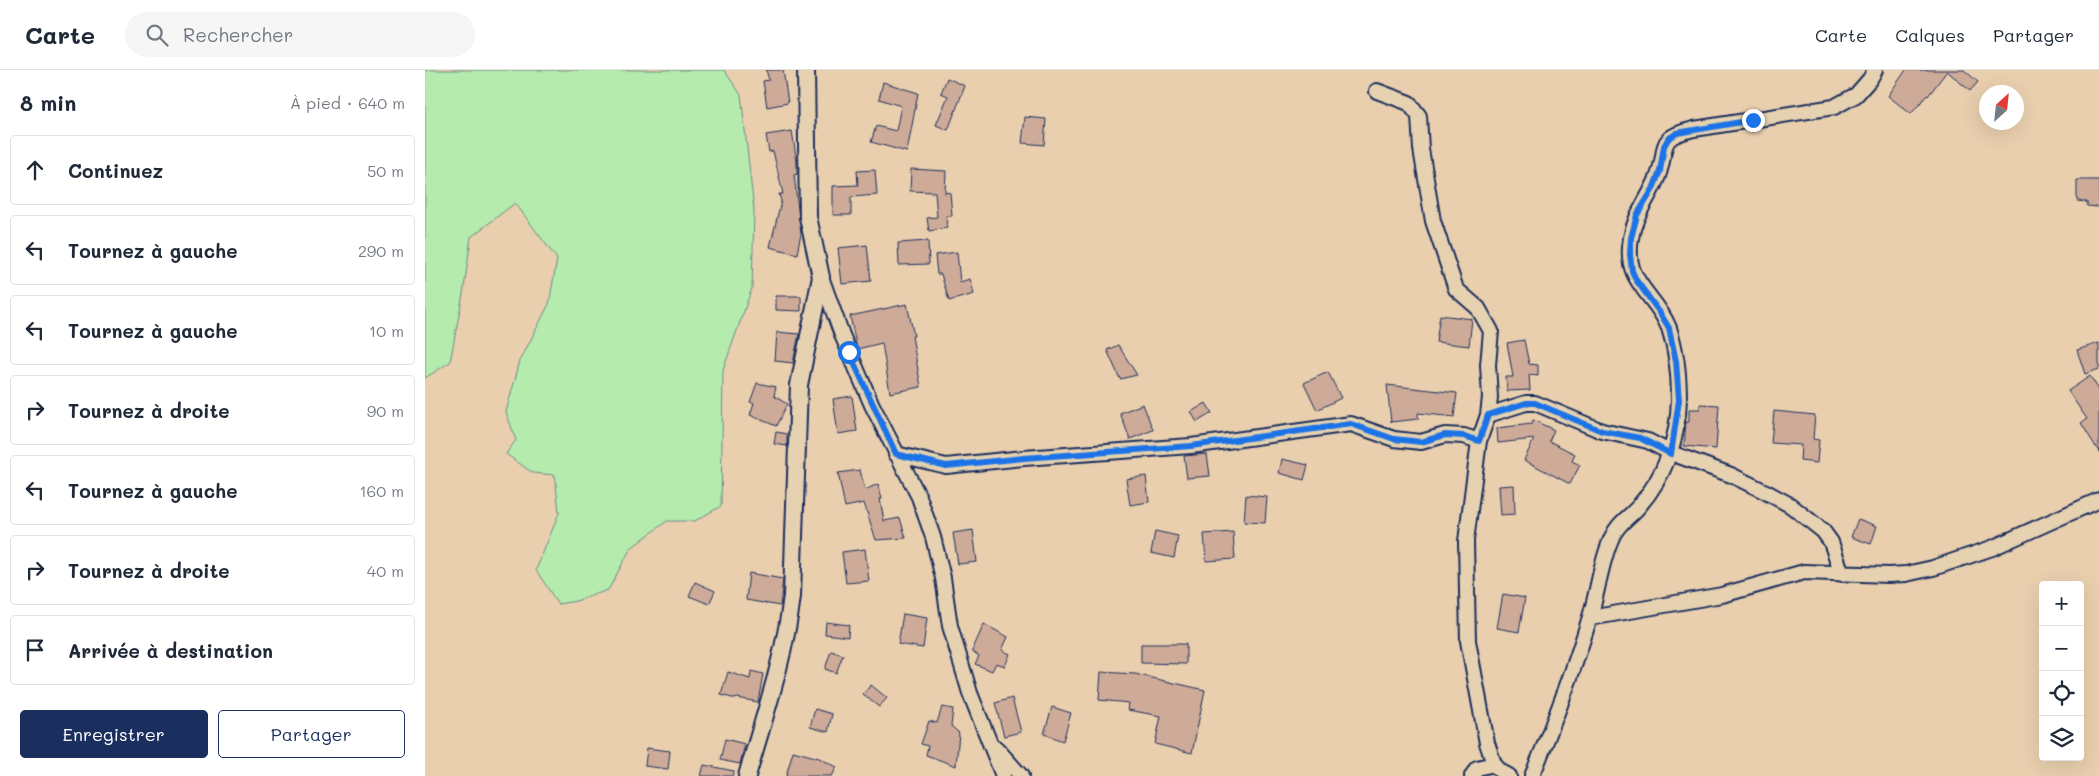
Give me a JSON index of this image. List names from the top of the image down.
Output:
{
  "north": "top right",
  "page": {
    "header": "Carte",
    "search": "Rechercher",
    "nav": ["Carte", "Calques", "Partager"],
    "heading": ["8 min", "À pied · 640 m"],
    "list": [
      ["Continuez", "50 m"],
      ["Tournez à gauche", "290 m"],
      ["Tournez à gauche", "10 m"],
      ["Tournez à droite", "90 m"],
      ["Tournez à gauche", "160 m"],
      ["Tournez à droite", "40 m"],
      "Arrivée à destination"
    ],
    "map_buttons": ["+", "−"],
    "buttons": ["Enregistrer", "Partager"]
  }
}
